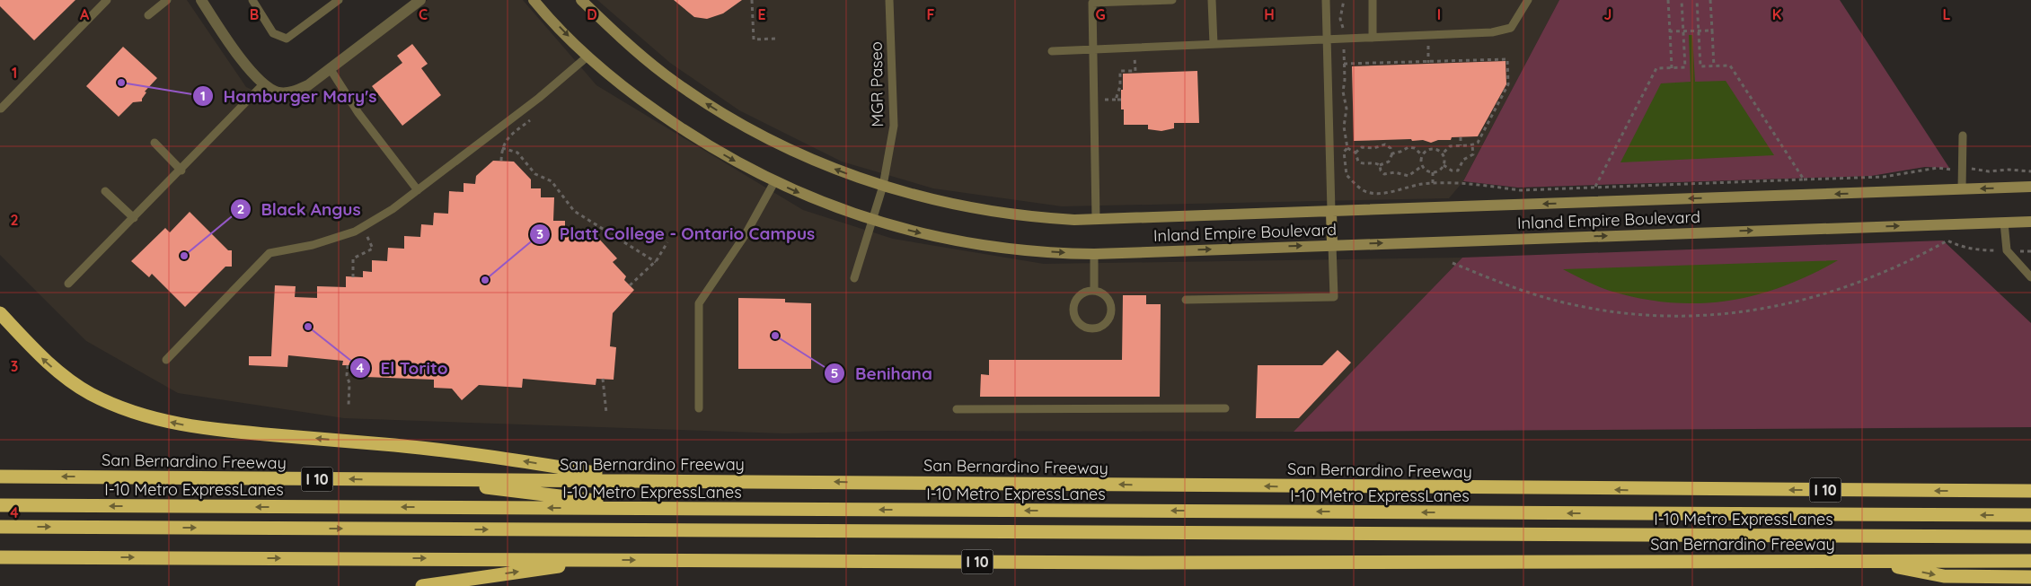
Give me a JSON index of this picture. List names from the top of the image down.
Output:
{
  "streets": {
    "highway": ["San Bernardino Freeway", "I 10", "I-10 Metro ExpressLanes"],
    "main road": ["Inland Empire Boulevard"],
    "lane": ["MGR Paseo"]
  },
  "crossings": [
    ["MGR Paseo", "Inland Empire Boulevard"]
  ],
  "places": [
    "Hamburger Mary's",
    "Black Angus",
    "Platt College - Ontario Campus",
    "El Torito",
    "Benihana"
  ],
  "grid": {
    "columns": [
      "A",
      "B",
      "C",
      "D",
      "E",
      "F",
      "G",
      "H",
      "I",
      "J",
      "K",
      "L"
    ],
    "rows": [
      "1",
      "2",
      "3",
      "4"
    ]
  }
}
